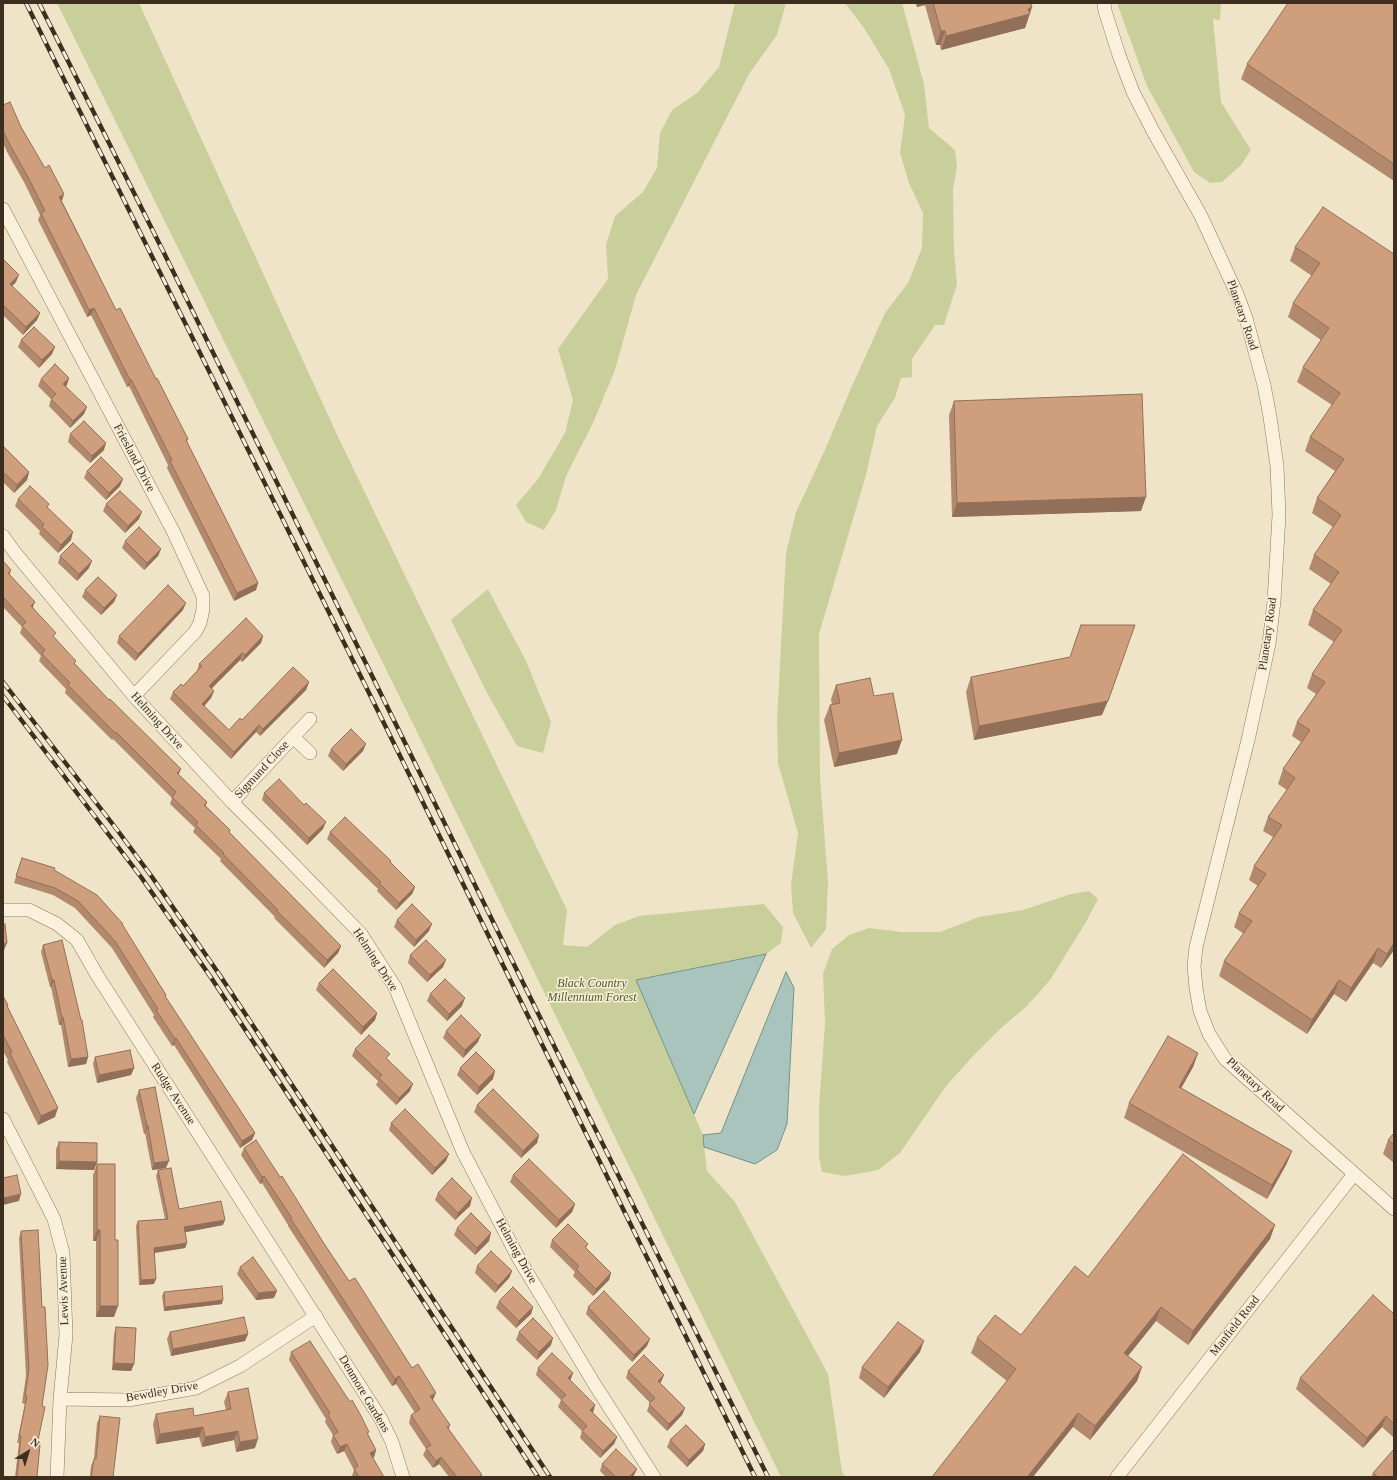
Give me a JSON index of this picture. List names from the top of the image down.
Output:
{
  "streets": {
    "street": [
      "Planetary Road",
      "Friesland Drive",
      "Helming Drive",
      "Sigmund Close",
      "Rudge Avenue",
      "Lewis Avenue",
      "Manfield Road",
      "Bewdley Drive",
      "Denmore Gardens"
    ]
  },
  "crossings": [
    ["Planetary Road", "Manfield Road"],
    ["Friesland Drive", "Helming Drive"],
    ["Helming Drive", "Sigmund Close"],
    ["Rudge Avenue", "Bewdley Drive"],
    ["Rudge Avenue", "Denmore Gardens"],
    ["Lewis Avenue", "Bewdley Drive"],
    ["Bewdley Drive", "Denmore Gardens"]
  ],
  "parks": ["Black Country Millennium Forest"],
  "north": "top right"
}
